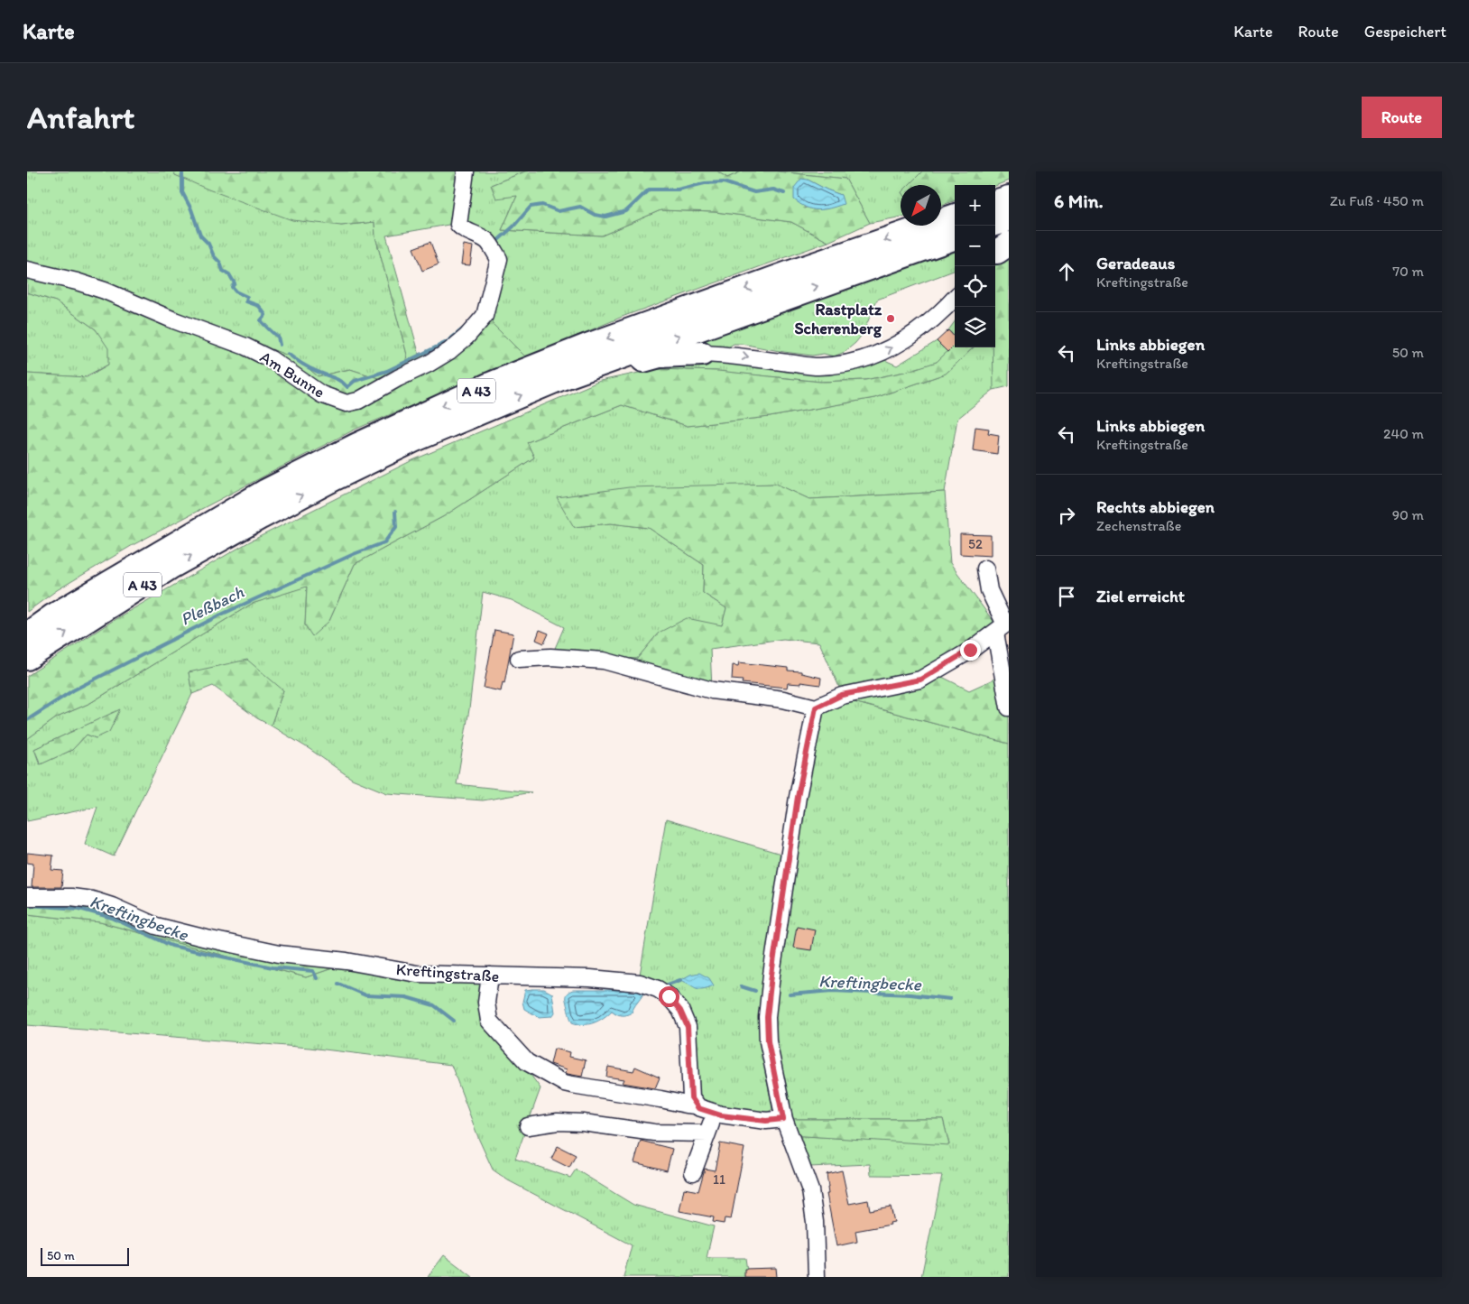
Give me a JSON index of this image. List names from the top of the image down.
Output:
{
  "streets": {
    "highway": ["A 43"],
    "street": ["Am Bunne", "Kreftingstraße"]
  },
  "water": ["Pleßbach", "Kreftingbecke"],
  "places": ["Rastplatz Scherenberg"],
  "house_numbers": ["52", "11"],
  "scale_bar": "50 m",
  "north": "bottom left",
  "page": {
    "header": "Karte",
    "nav": ["Karte", "Route", "Gespeichert"],
    "buttons": "Route",
    "title": "Anfahrt",
    "heading": ["6 Min.", "Zu Fuß · 450 m"],
    "map_buttons": ["+", "−"],
    "list": [
      ["Geradeaus", "Kreftingstraße", "70 m"],
      ["Links abbiegen", "Kreftingstraße", "50 m"],
      ["Links abbiegen", "Kreftingstraße", "240 m"],
      ["Rechts abbiegen", "Zechenstraße", "90 m"],
      "Ziel erreicht"
    ],
    "scale": "50 m"
  }
}
